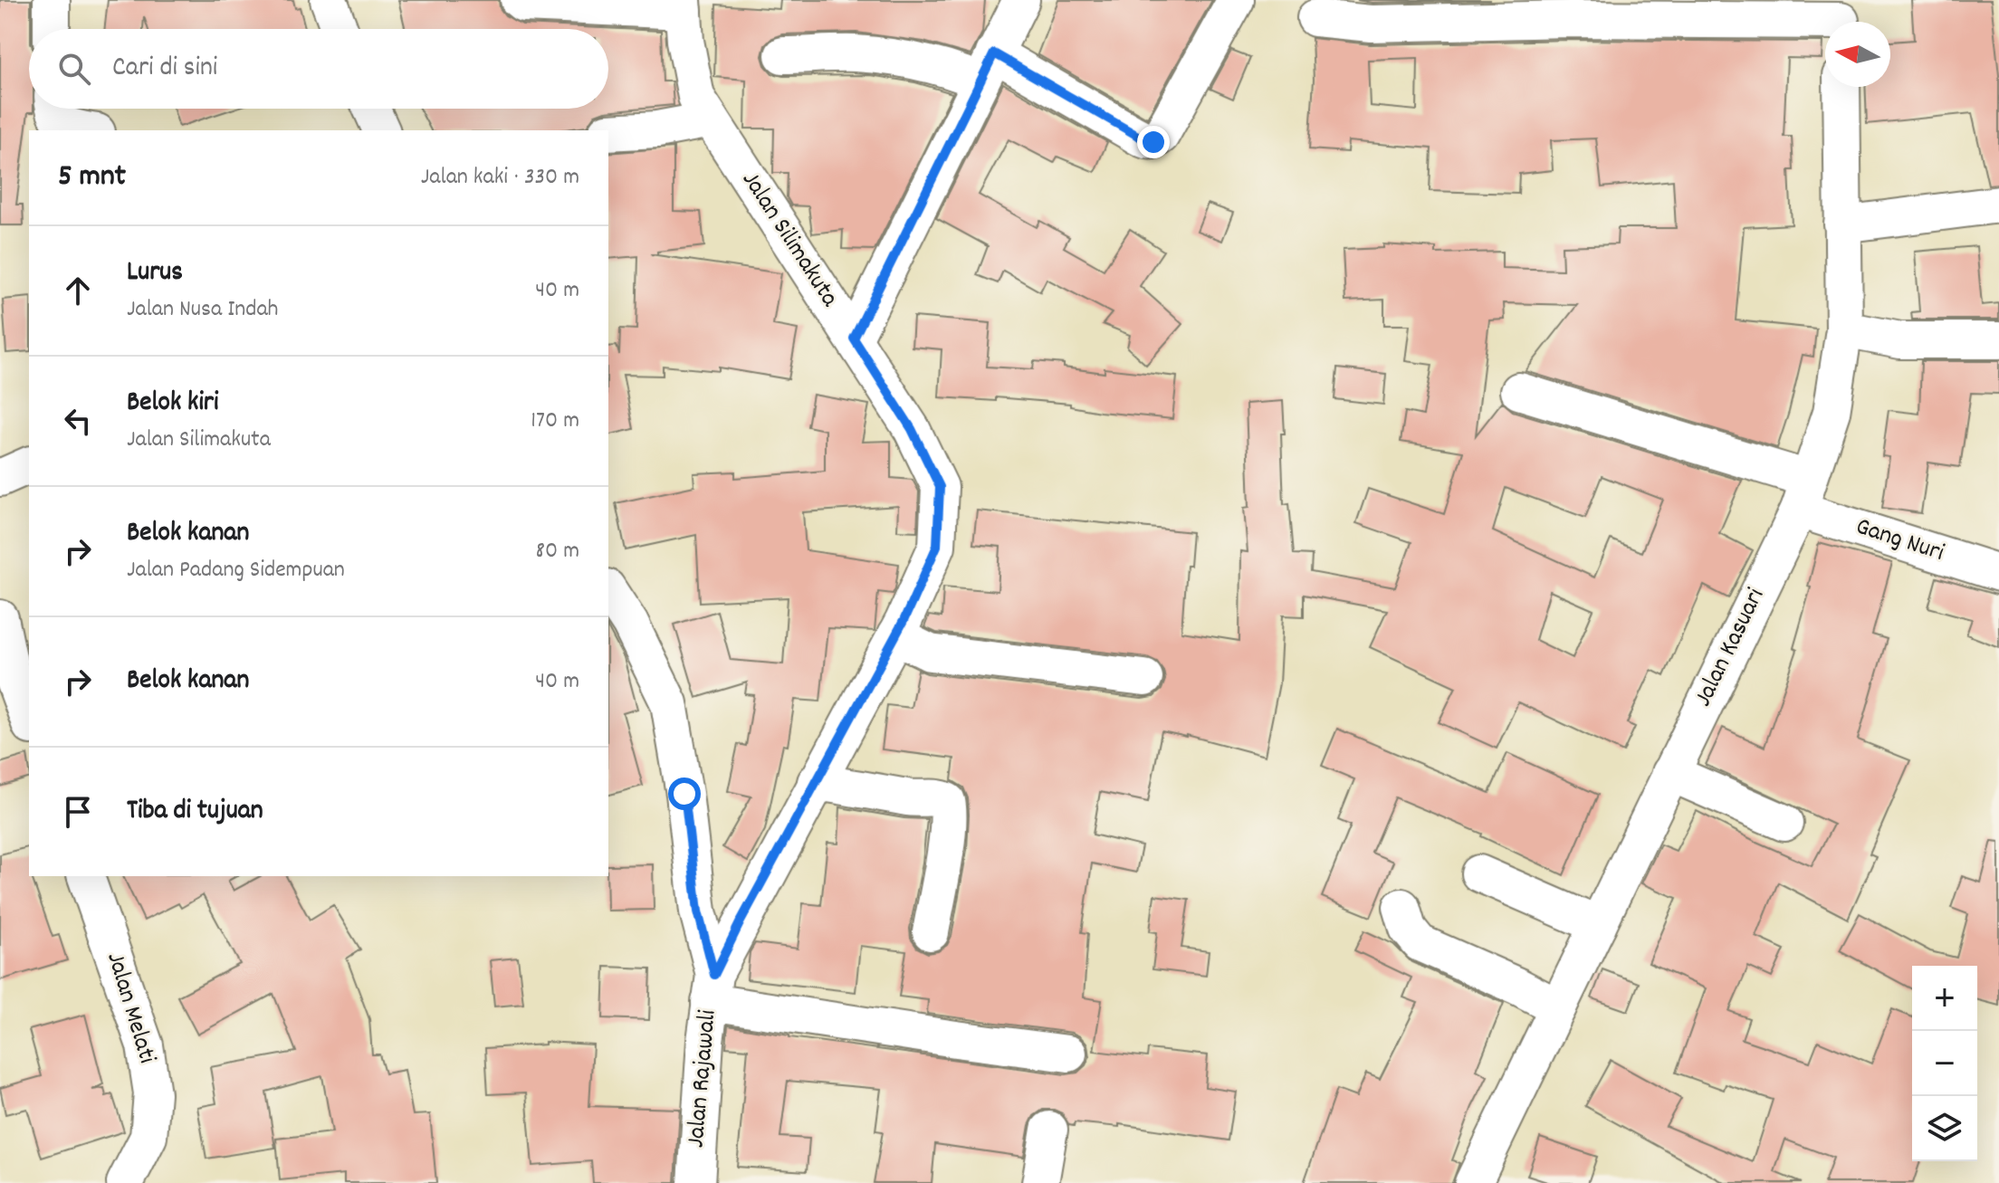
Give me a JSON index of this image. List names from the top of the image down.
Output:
{
  "streets": {
    "street": [
      "Jalan Silimakuta",
      "Gang Nuri",
      "Jalan Kasuari",
      "Jalan Melati",
      "Jalan Rajawali"
    ]
  },
  "crossings": [
    ["Jalan Silimakuta", "Jalan Rajawali"],
    ["Gang Nuri", "Jalan Kasuari"]
  ],
  "north": "left",
  "page": {
    "search": "Cari di sini",
    "heading": ["5 mnt", "Jalan kaki · 330 m"],
    "list": [
      ["Lurus", "Jalan Nusa Indah", "40 m"],
      ["Belok kiri", "Jalan Silimakuta", "170 m"],
      ["Belok kanan", "Jalan Padang Sidempuan", "80 m"],
      ["Belok kanan", "40 m"],
      "Tiba di tujuan"
    ],
    "map_buttons": ["+", "−"]
  }
}
